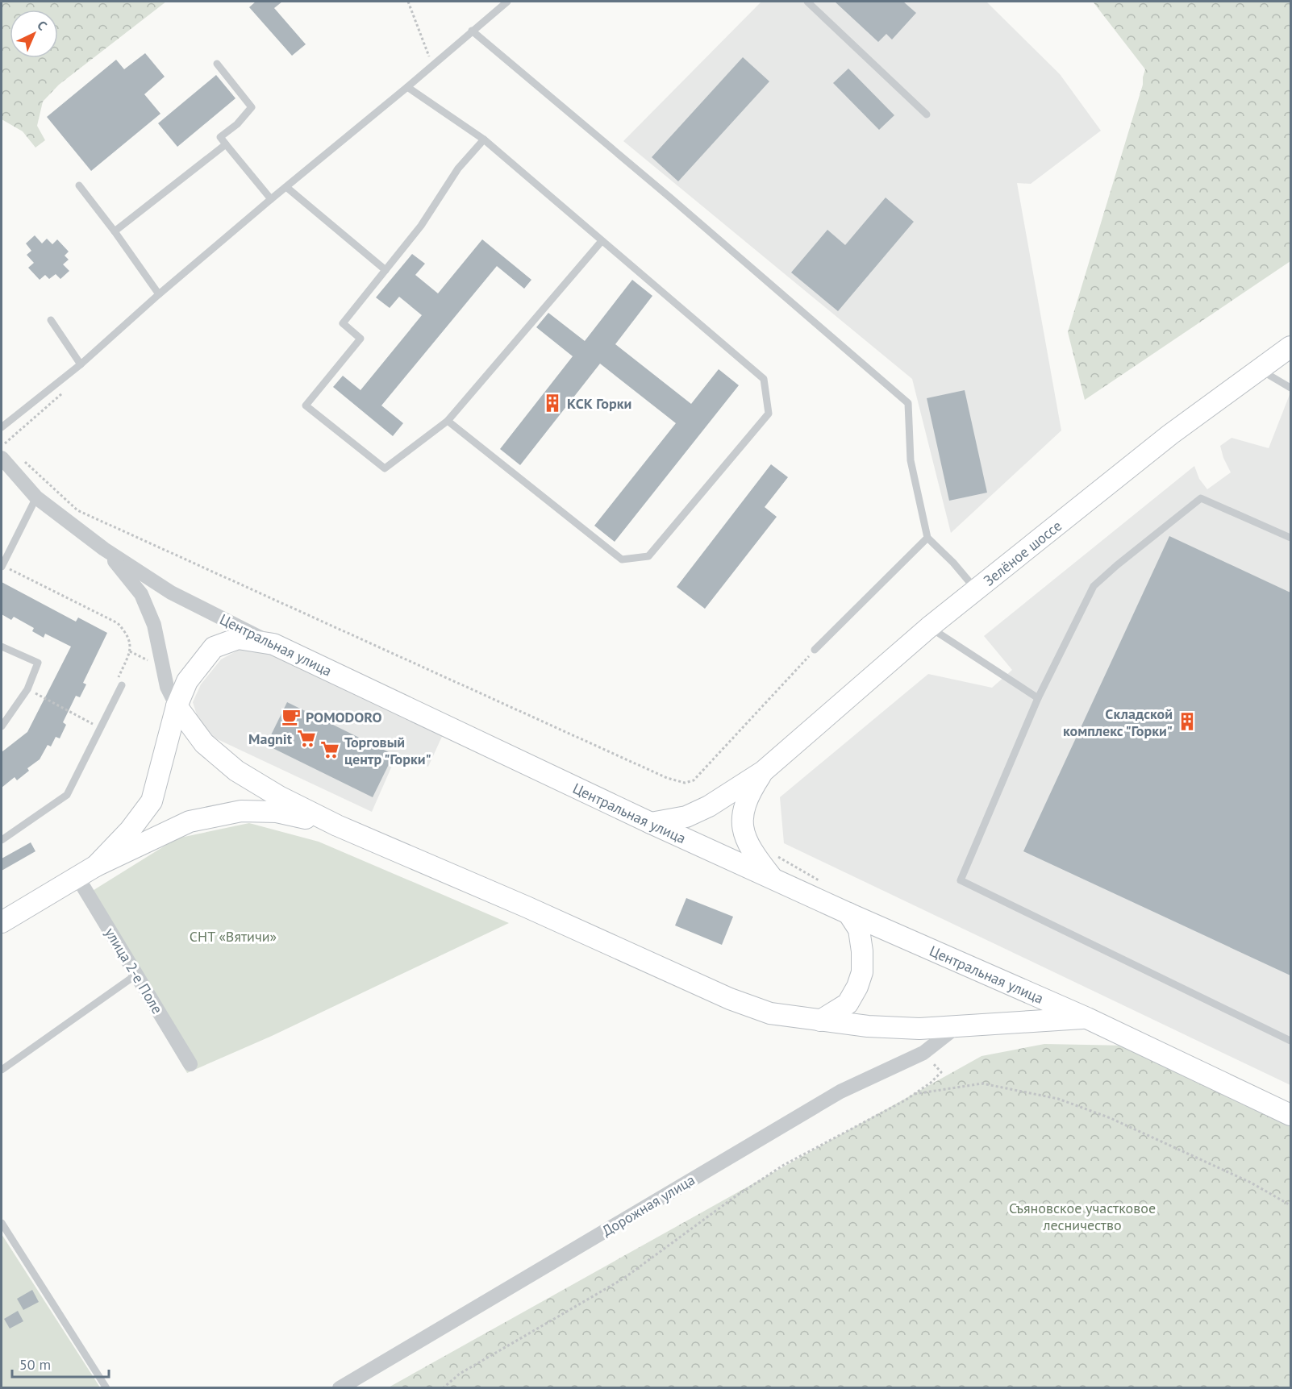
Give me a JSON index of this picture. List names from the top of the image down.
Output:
{
  "streets": {
    "main road": ["Зелёное шоссе", "Центральная улица"],
    "street": ["улица 2-е Поле", "Дорожная улица"]
  },
  "parks": ["СНТ «Вятичи»", "Съяновское участковое лесничество"],
  "places": {
    "building": ["КСК Горки", "Складской комплекс \"Горки\""],
    "cafe": ["POMODORO"],
    "supermarket": ["Magnit", "Торговый центр \"Горки\""]
  },
  "scale_bar": "50 m",
  "north": "top right"
}
